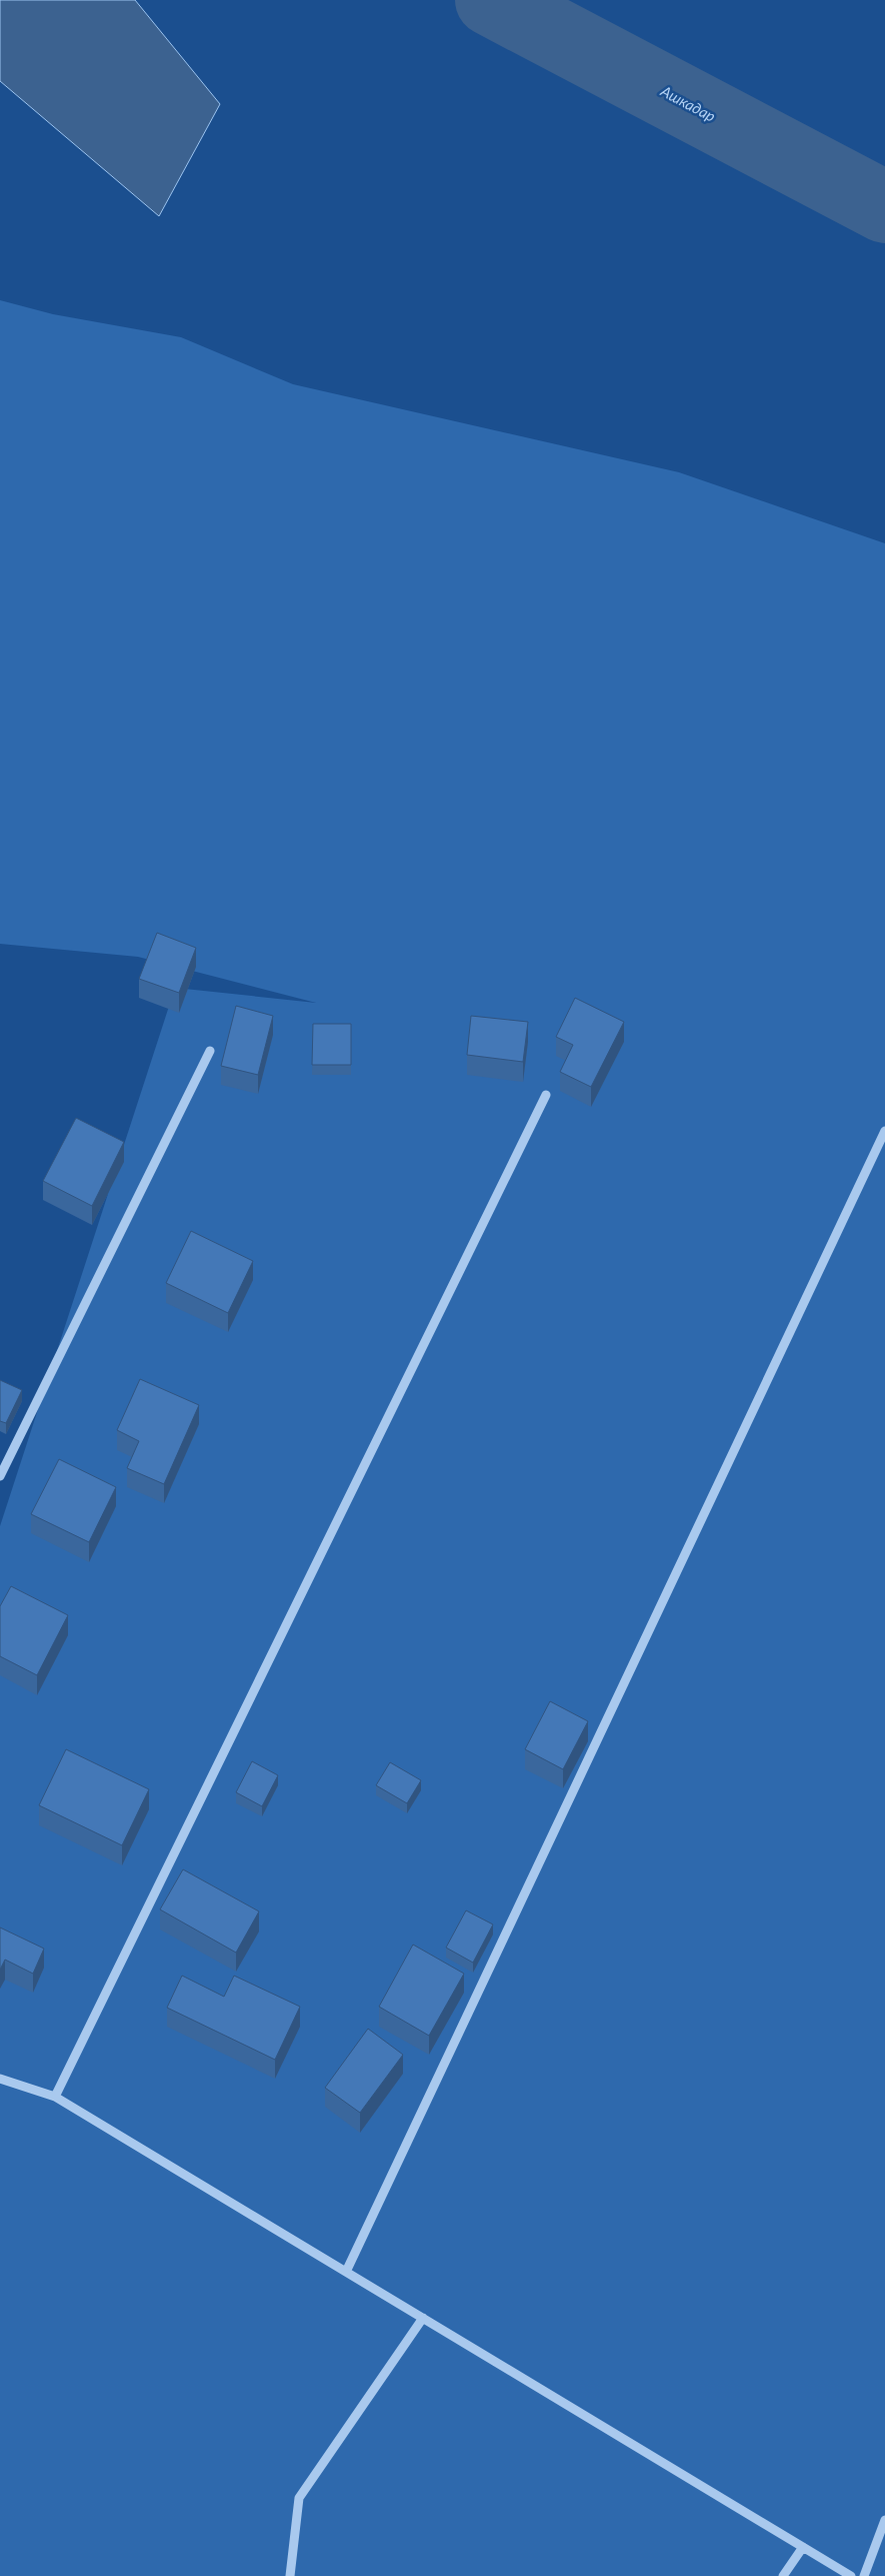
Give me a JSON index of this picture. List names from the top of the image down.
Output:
{
  "water": ["Ашкадар"]
}
